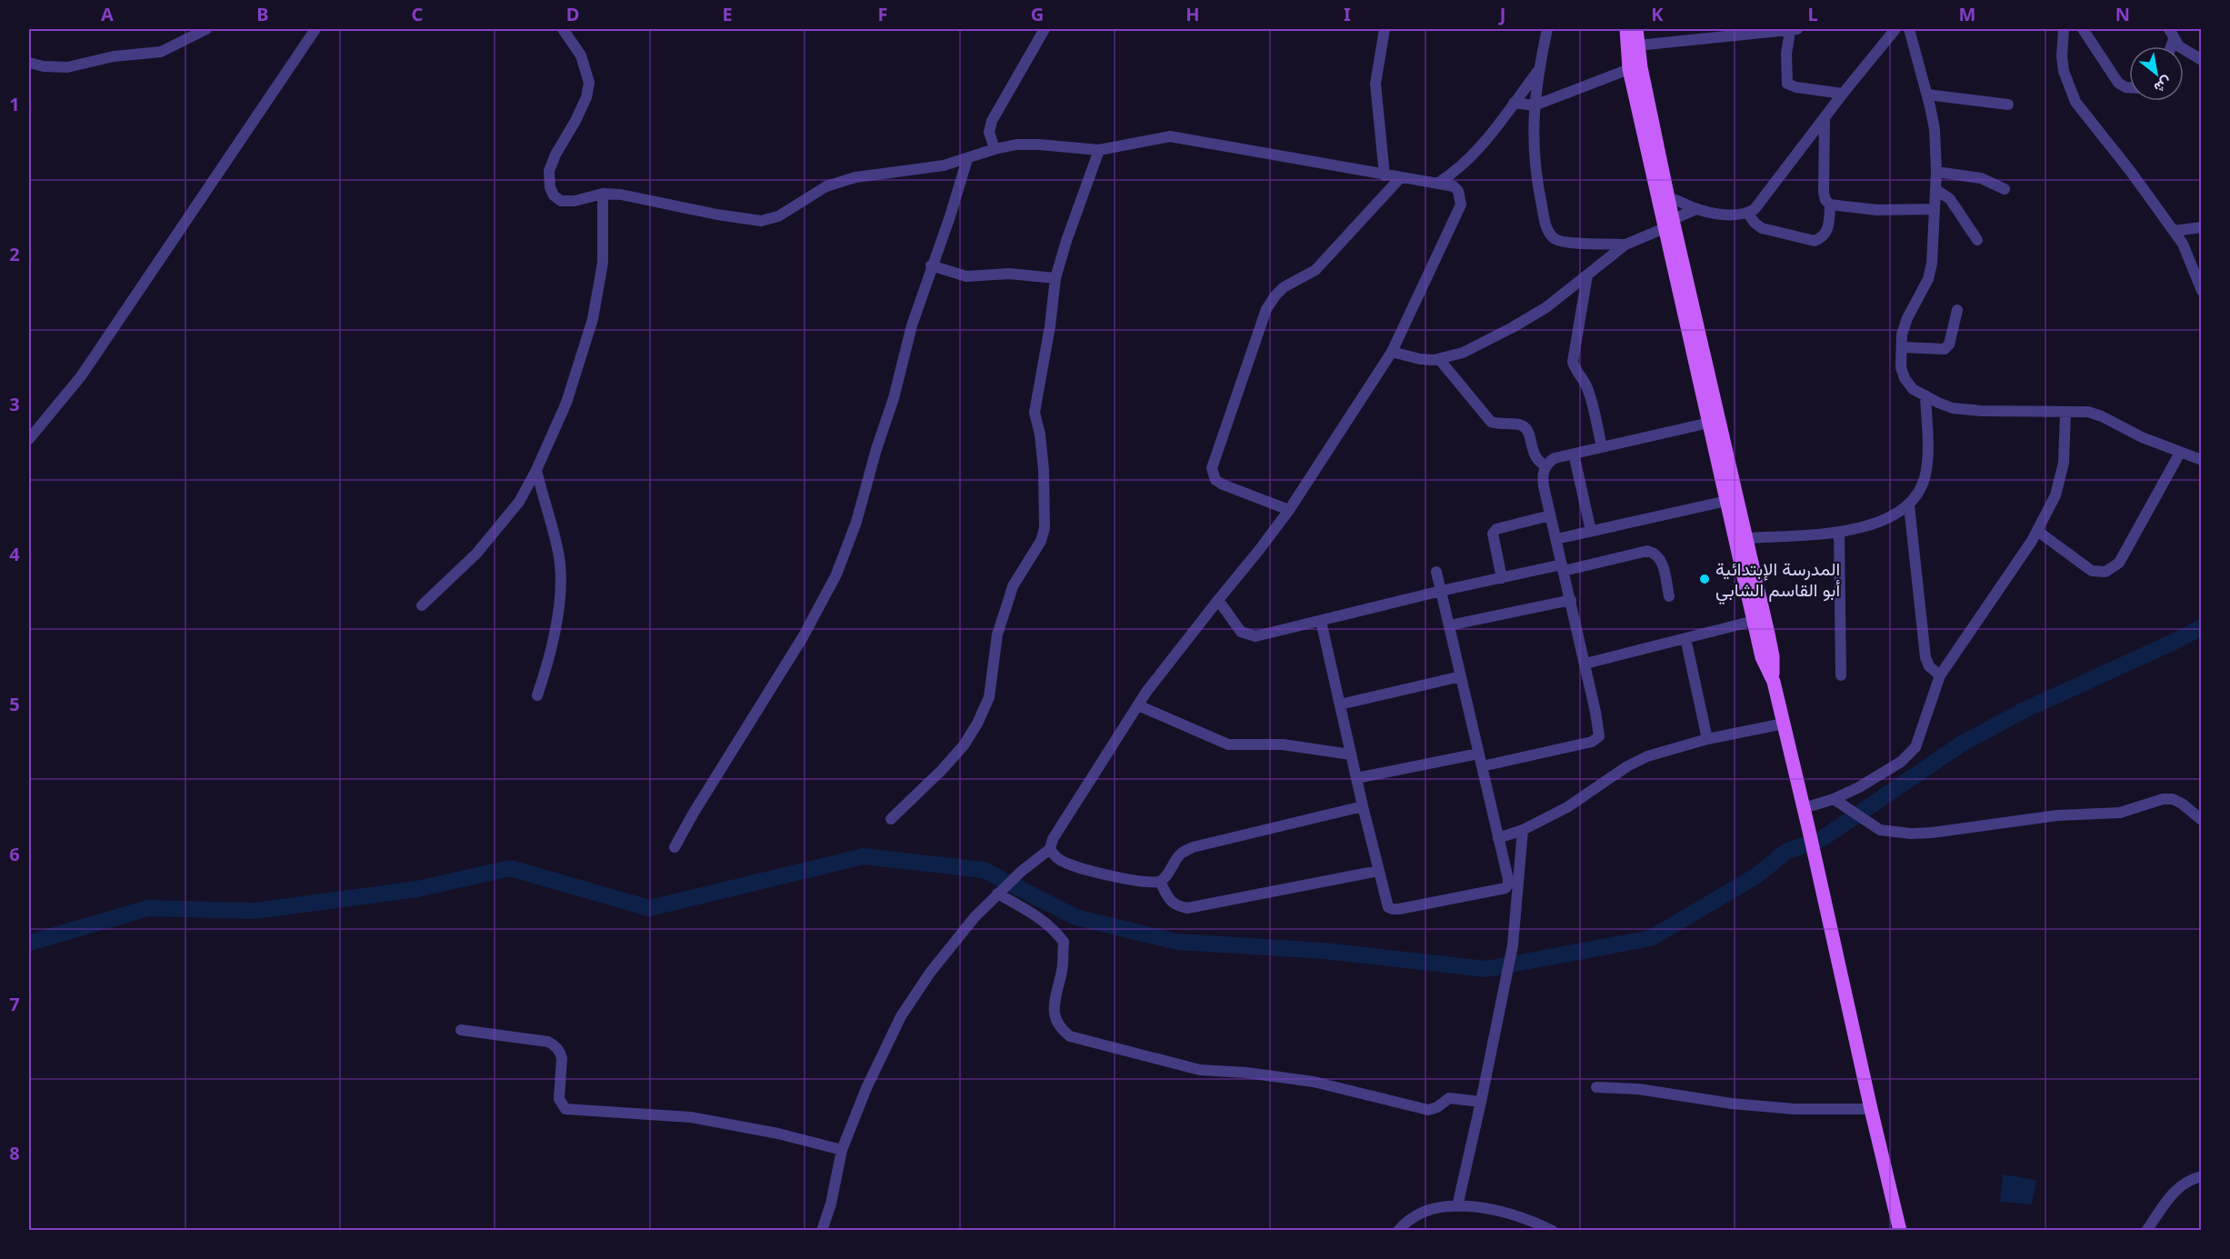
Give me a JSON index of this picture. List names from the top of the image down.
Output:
{
  "places": ["المدرسة الإبتدائية أبو القاسم الشابي"],
  "north": "bottom right",
  "grid": {
    "columns": [
      "A",
      "B",
      "C",
      "D",
      "E",
      "F",
      "G",
      "H",
      "I",
      "J",
      "K",
      "L",
      "M",
      "N"
    ],
    "rows": [
      "1",
      "2",
      "3",
      "4",
      "5",
      "6",
      "7",
      "8"
    ]
  }
}
